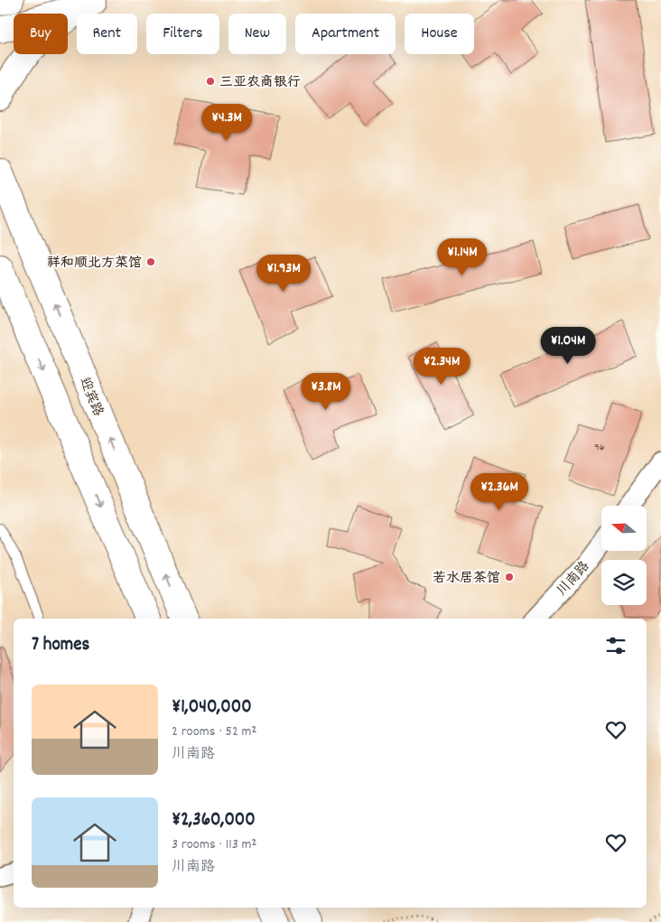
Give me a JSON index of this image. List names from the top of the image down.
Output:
{
  "streets": {
    "main road": ["迎宾路"],
    "street": ["川南路"]
  },
  "places": ["三亚农商银行", "祥和顺北方菜馆", "若水居茶馆"],
  "house_numbers": ["96"],
  "north": "left",
  "page": {
    "chip": [
      "Buy",
      "Rent",
      "Filters",
      "New",
      "Apartment",
      "House"
    ],
    "price": [
      "¥4.3M",
      "¥1.14M",
      "¥1.93M",
      "¥1.04M",
      "¥2.34M",
      "¥3.8M",
      "¥2.36M"
    ],
    "heading": "7 homes",
    "list": [
      {
        "name": "¥1,040,000",
        "note": "2 rooms · 52 m² · 川南路"
      },
      {
        "name": "¥2,360,000",
        "note": "3 rooms · 113 m² · 川南路"
      }
    ]
  }
}
